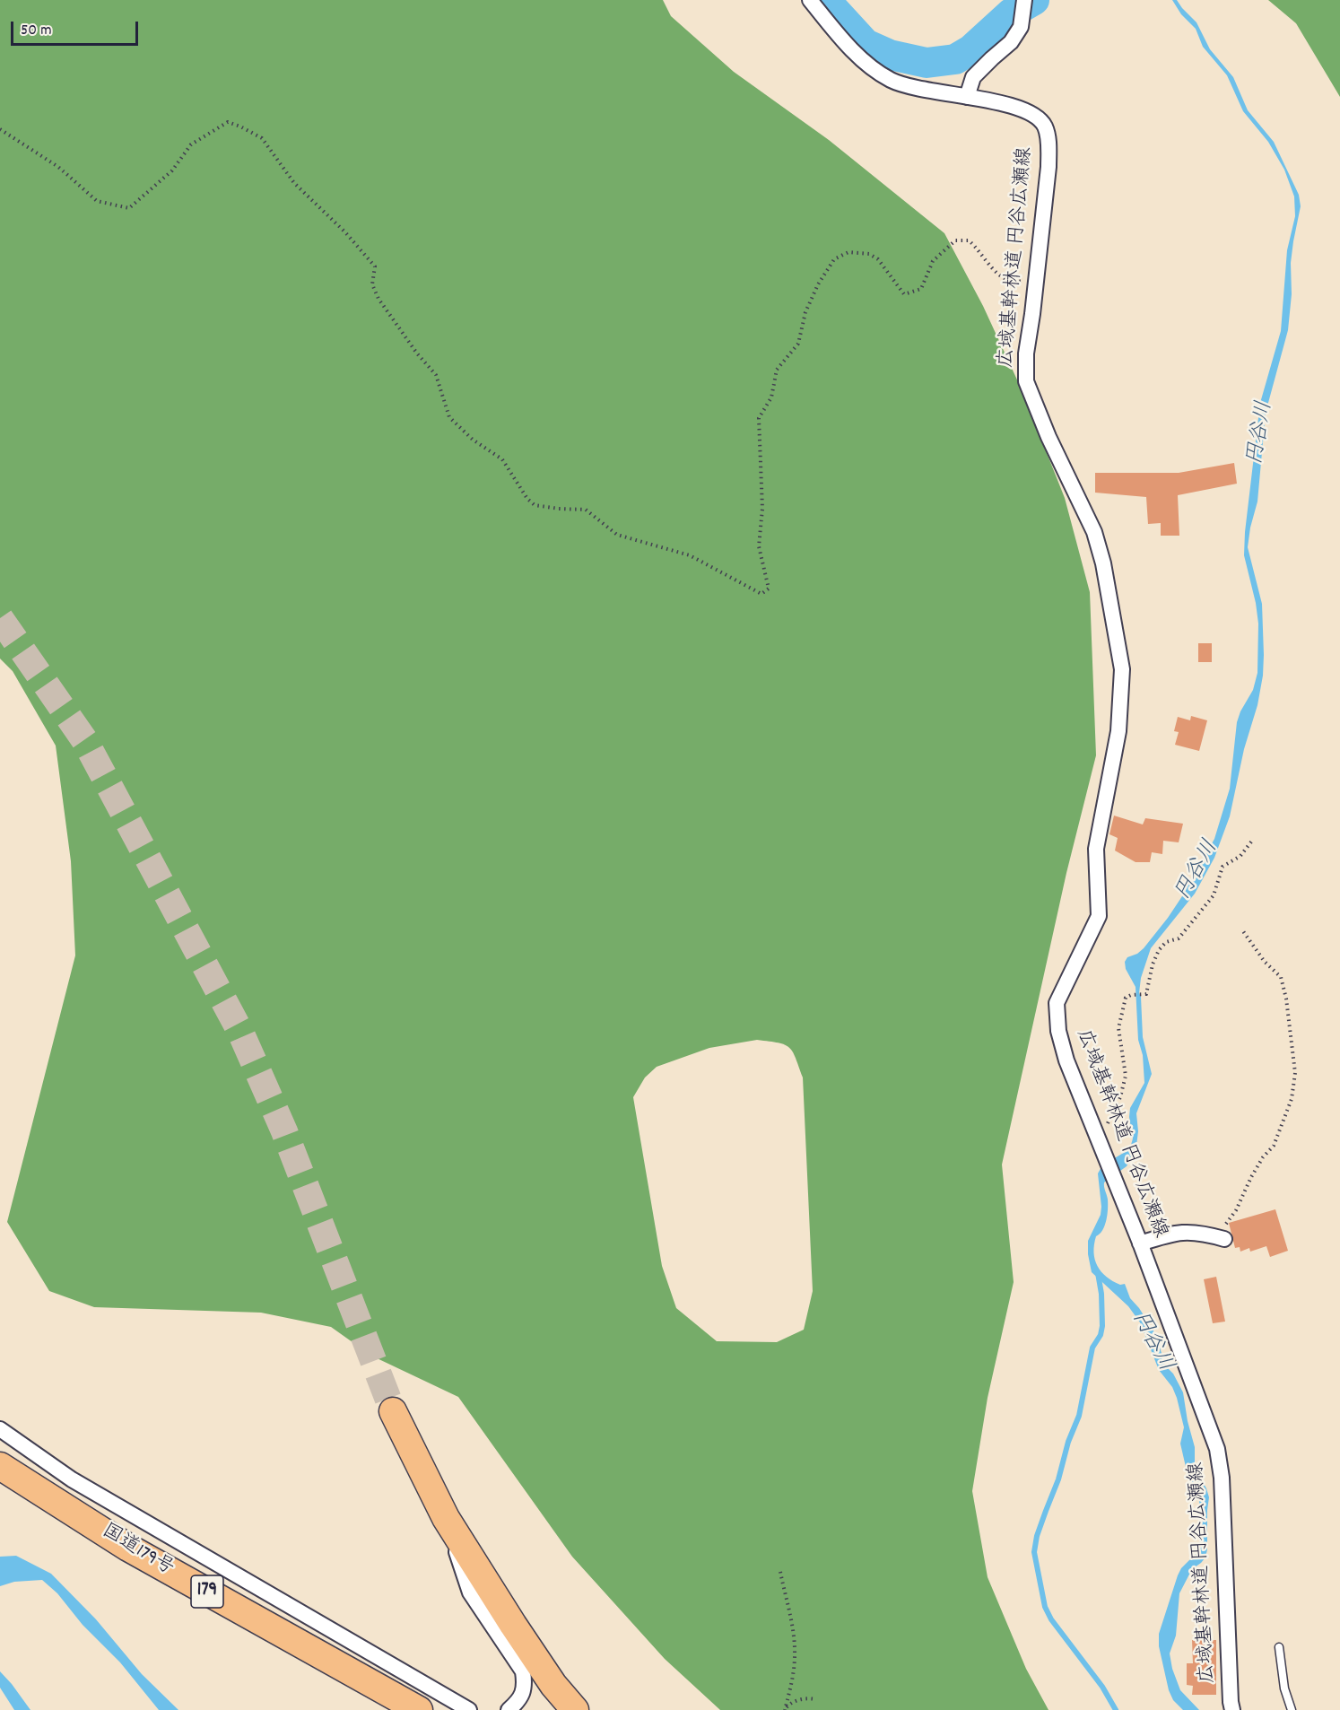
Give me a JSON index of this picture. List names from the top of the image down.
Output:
{
  "streets": {
    "highway": ["国道179号", "179"],
    "street": ["広域基幹林道 円谷広瀬線"]
  },
  "water": ["円谷川"],
  "scale_bar": "50 m"
}
